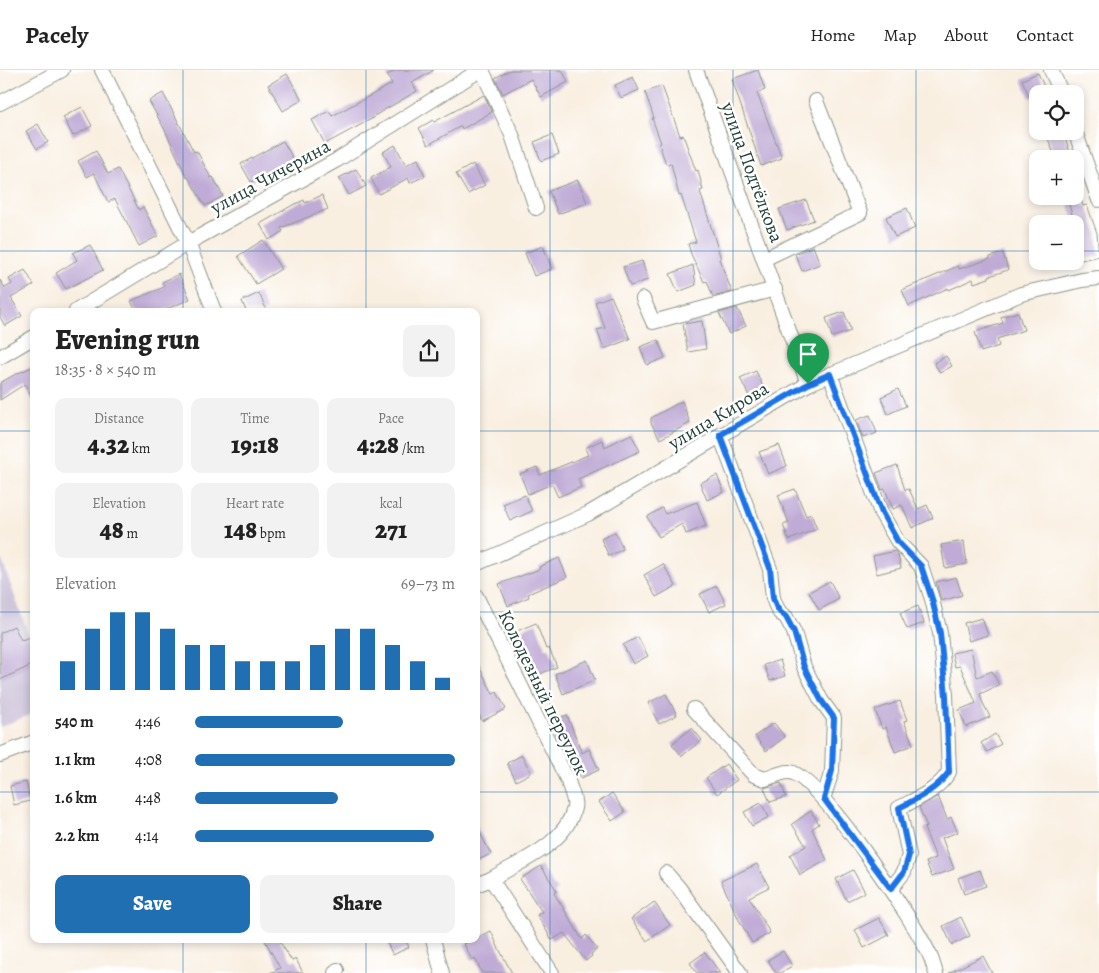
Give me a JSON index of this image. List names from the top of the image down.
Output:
{
  "streets": {
    "street": [
      "улица Подтёлкова",
      "улица Чичерина",
      "улица Кирова",
      "Колодезный переулок"
    ]
  },
  "crossings": [
    ["улица Подтёлкова", "улица Кирова"]
  ],
  "page": {
    "header": "Pacely",
    "nav": [
      "Home",
      "Map",
      "About",
      "Contact"
    ],
    "map_buttons": ["+", "−"],
    "heading": ["Evening run", "18:35 · 8 × 540 m"],
    "stats": [
      ["Distance", "4.32 km"],
      ["Time", "19:18"],
      ["Pace", "4:28 /km"],
      ["Elevation", "48 m"],
      ["Heart rate", "148 bpm"],
      ["kcal", "271"]
    ],
    "chart": ["Elevation", "69–73 m"],
    "list": [
      {
        "name": "540 m",
        "note": "4:46"
      },
      {
        "name": "1.1 km",
        "note": "4:08"
      },
      {
        "name": "1.6 km",
        "note": "4:48"
      },
      {
        "name": "2.2 km",
        "note": "4:14"
      }
    ],
    "buttons": ["Save", "Share"]
  }
}
